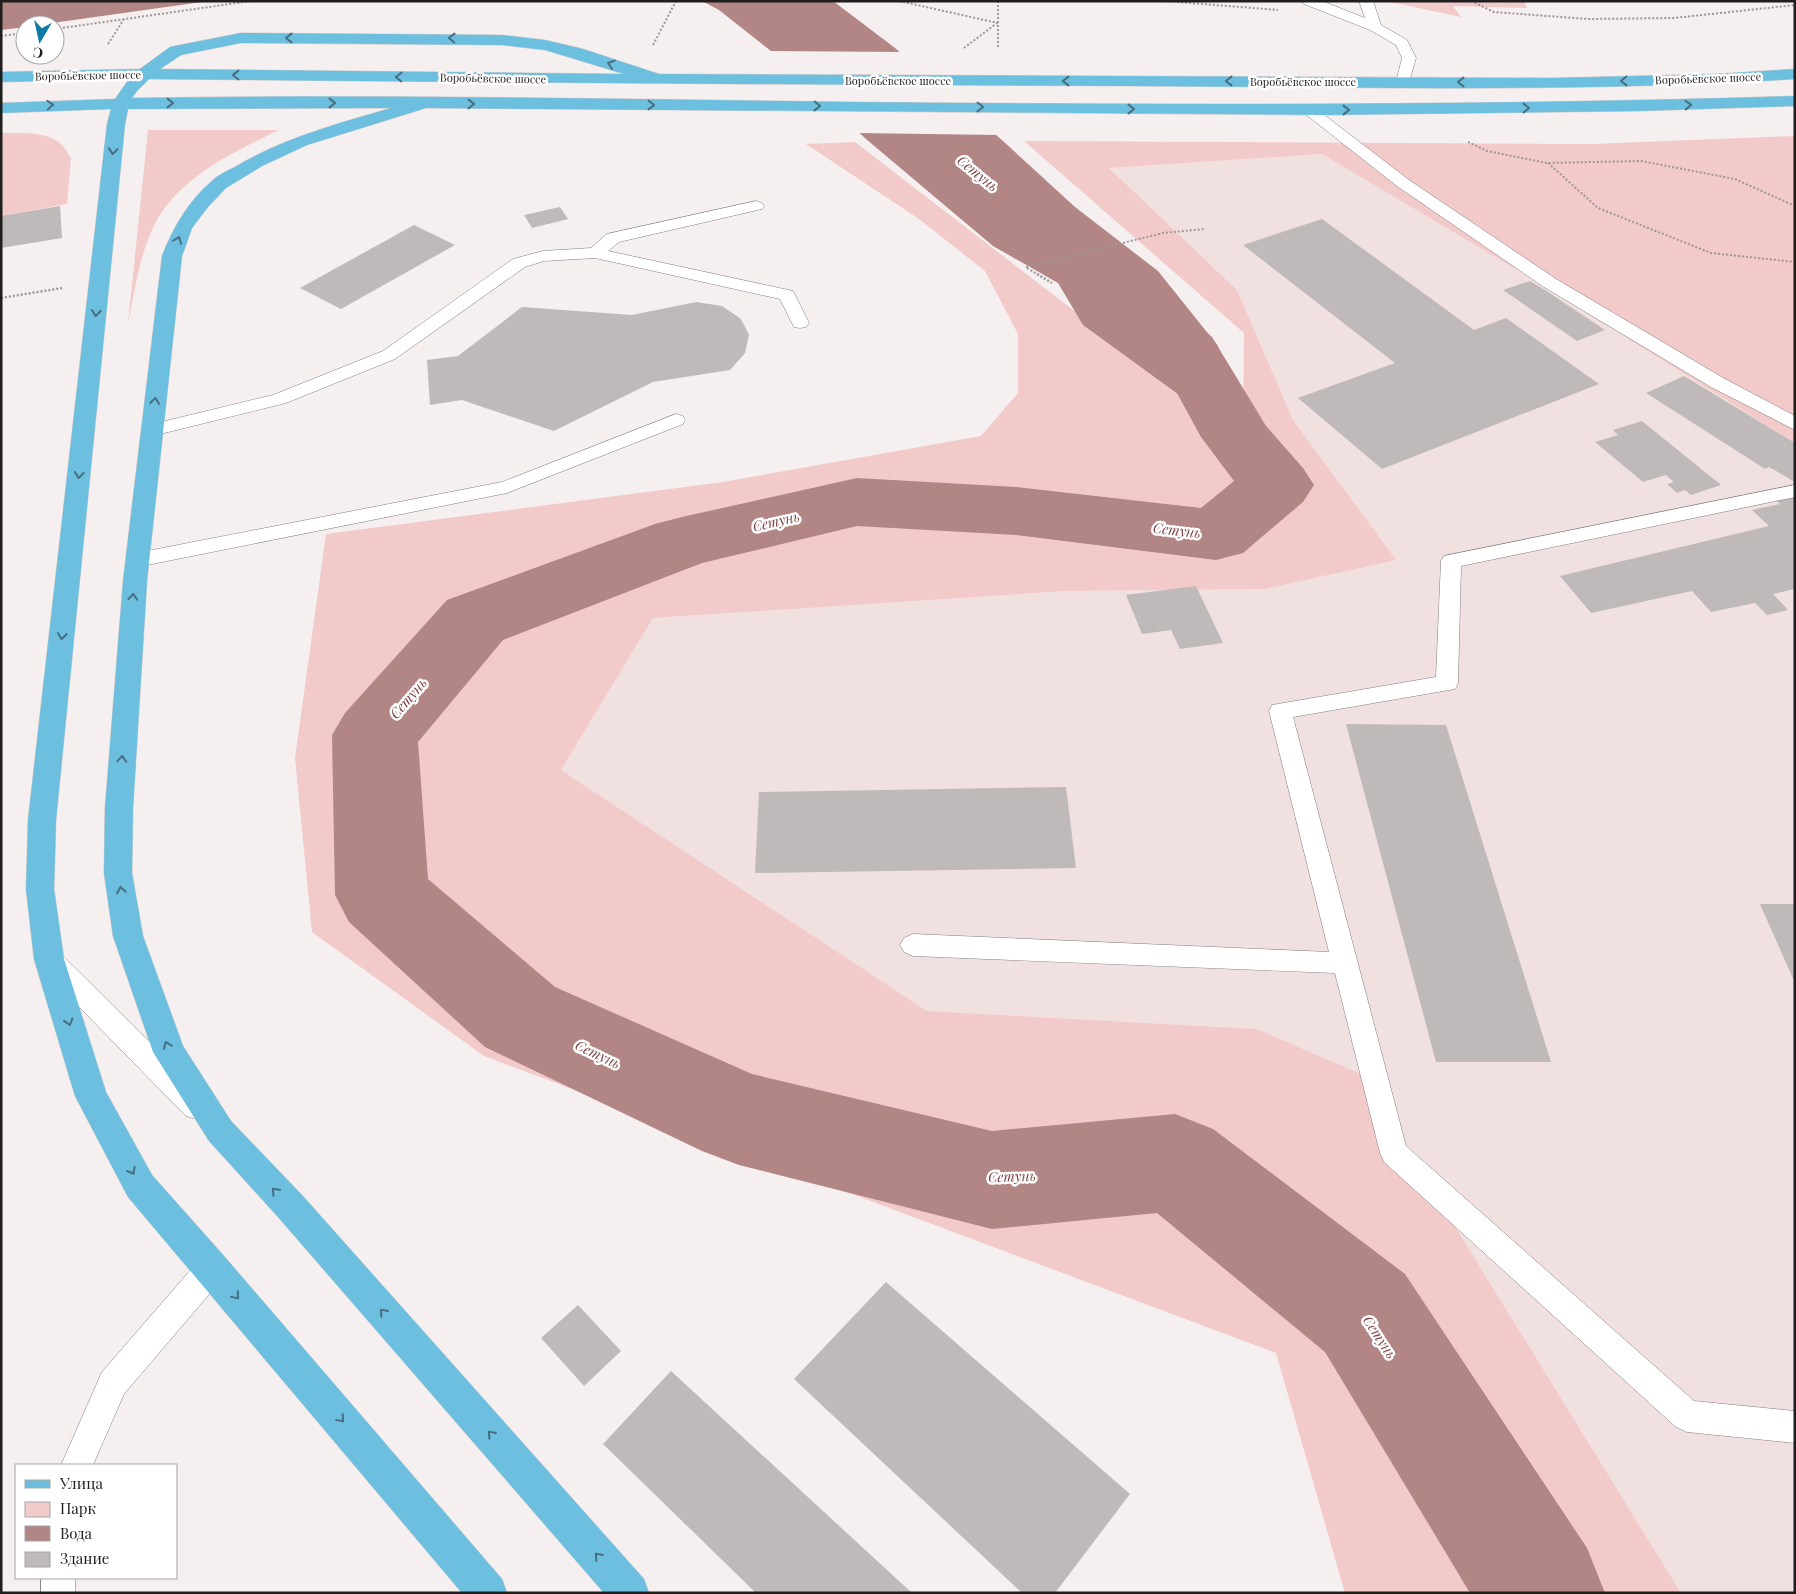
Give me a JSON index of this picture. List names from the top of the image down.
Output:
{
  "streets": {
    "main road": ["Воробьёвское шоссе"]
  },
  "water": ["Сетунь"],
  "legend": [
    "Улица",
    "Парк",
    "Вода",
    "Здание"
  ],
  "north": "bottom"
}
